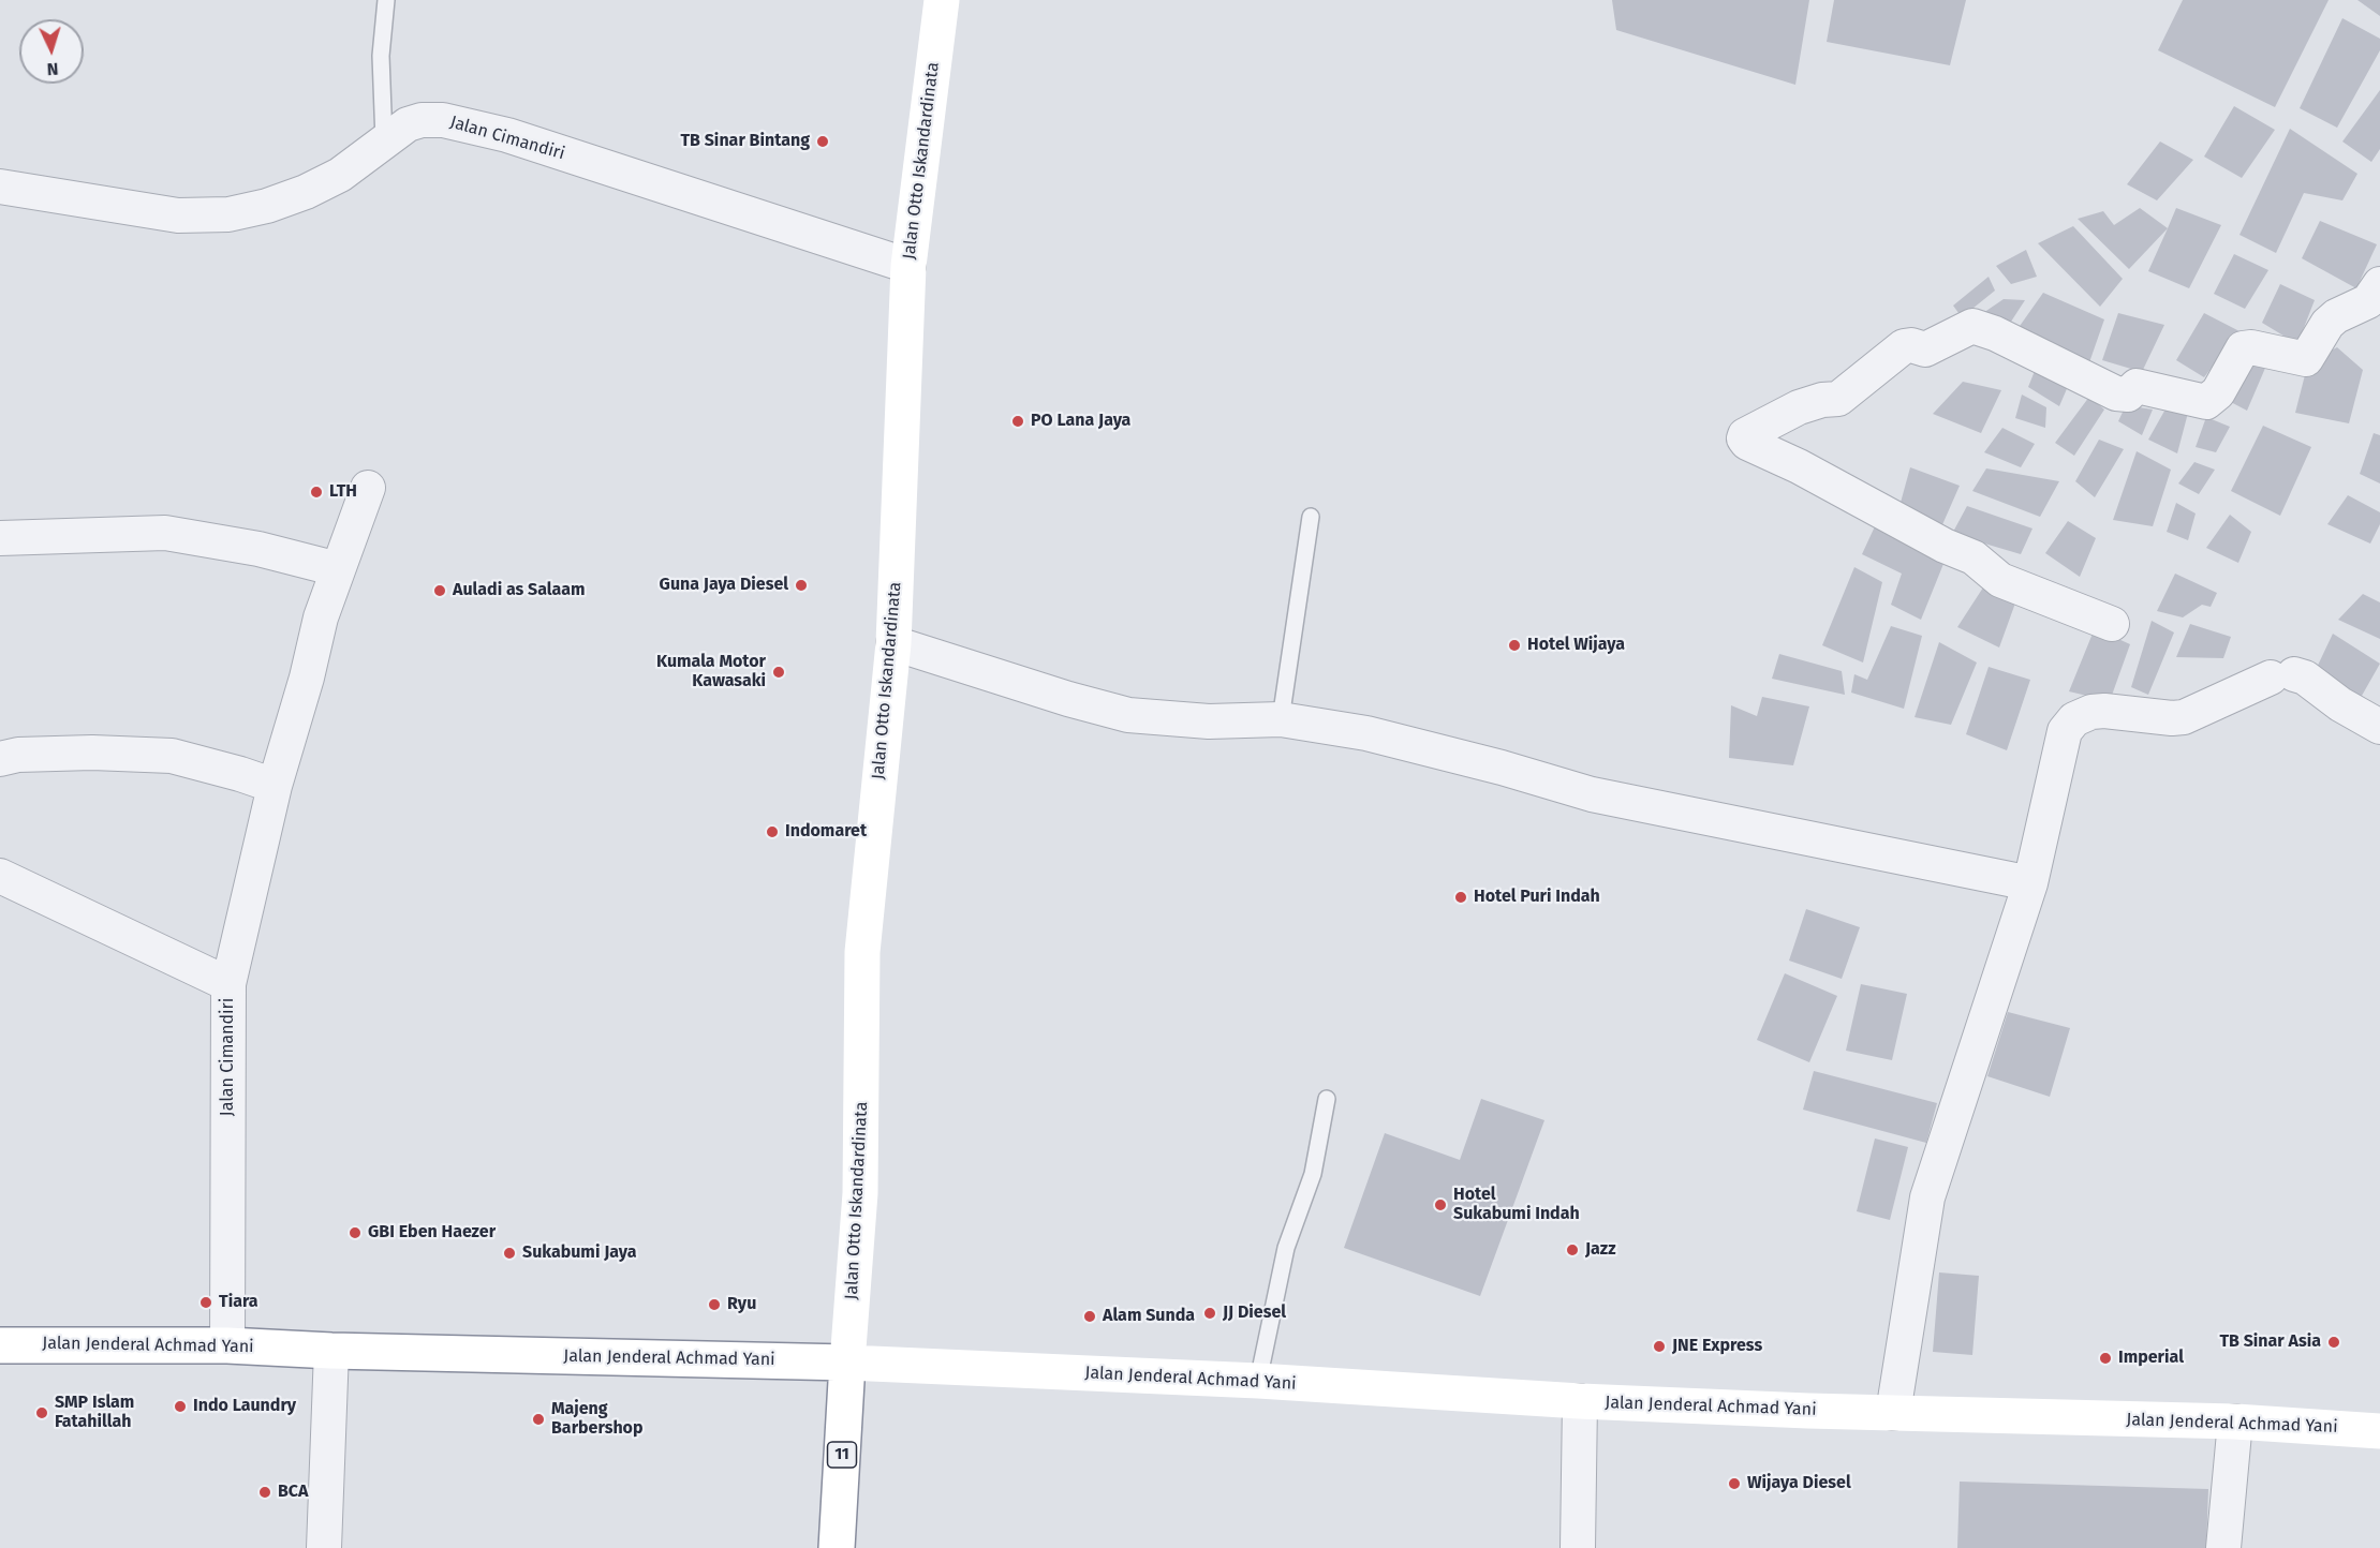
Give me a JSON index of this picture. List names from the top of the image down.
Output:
{
  "streets": {
    "main road": ["Jalan Otto Iskandardinata", "Jalan Jenderal Achmad Yani", "11"],
    "street": ["Jalan Cimandiri"]
  },
  "crossings": [
    ["Jalan Cimandiri", "Jalan Otto Iskandardinata"],
    ["Jalan Cimandiri", "Jalan Jenderal Achmad Yani"],
    ["Jalan Otto Iskandardinata", "Jalan Jenderal Achmad Yani"],
    ["Jalan Otto Iskandardinata", "11"],
    ["Jalan Jenderal Achmad Yani", "11"]
  ],
  "places": [
    "TB Sinar Bintang",
    "PO Lana Jaya",
    "LTH",
    "Guna Jaya Diesel",
    "Auladi as Salaam",
    "Hotel Wijaya",
    "Kumala Motor Kawasaki",
    "Indomaret",
    "Hotel Puri Indah",
    "Hotel Sukabumi Indah",
    "GBI Eben Haezer",
    "Jazz",
    "Sukabumi Jaya",
    "Tiara",
    "Ryu",
    "JJ Diesel",
    "Alam Sunda",
    "TB Sinar Asia",
    "JNE Express",
    "Imperial",
    "Indo Laundry",
    "SMP Islam Fatahillah",
    "Majeng Barbershop",
    "Wijaya Diesel",
    "BCA"
  ],
  "north": "bottom"
}
